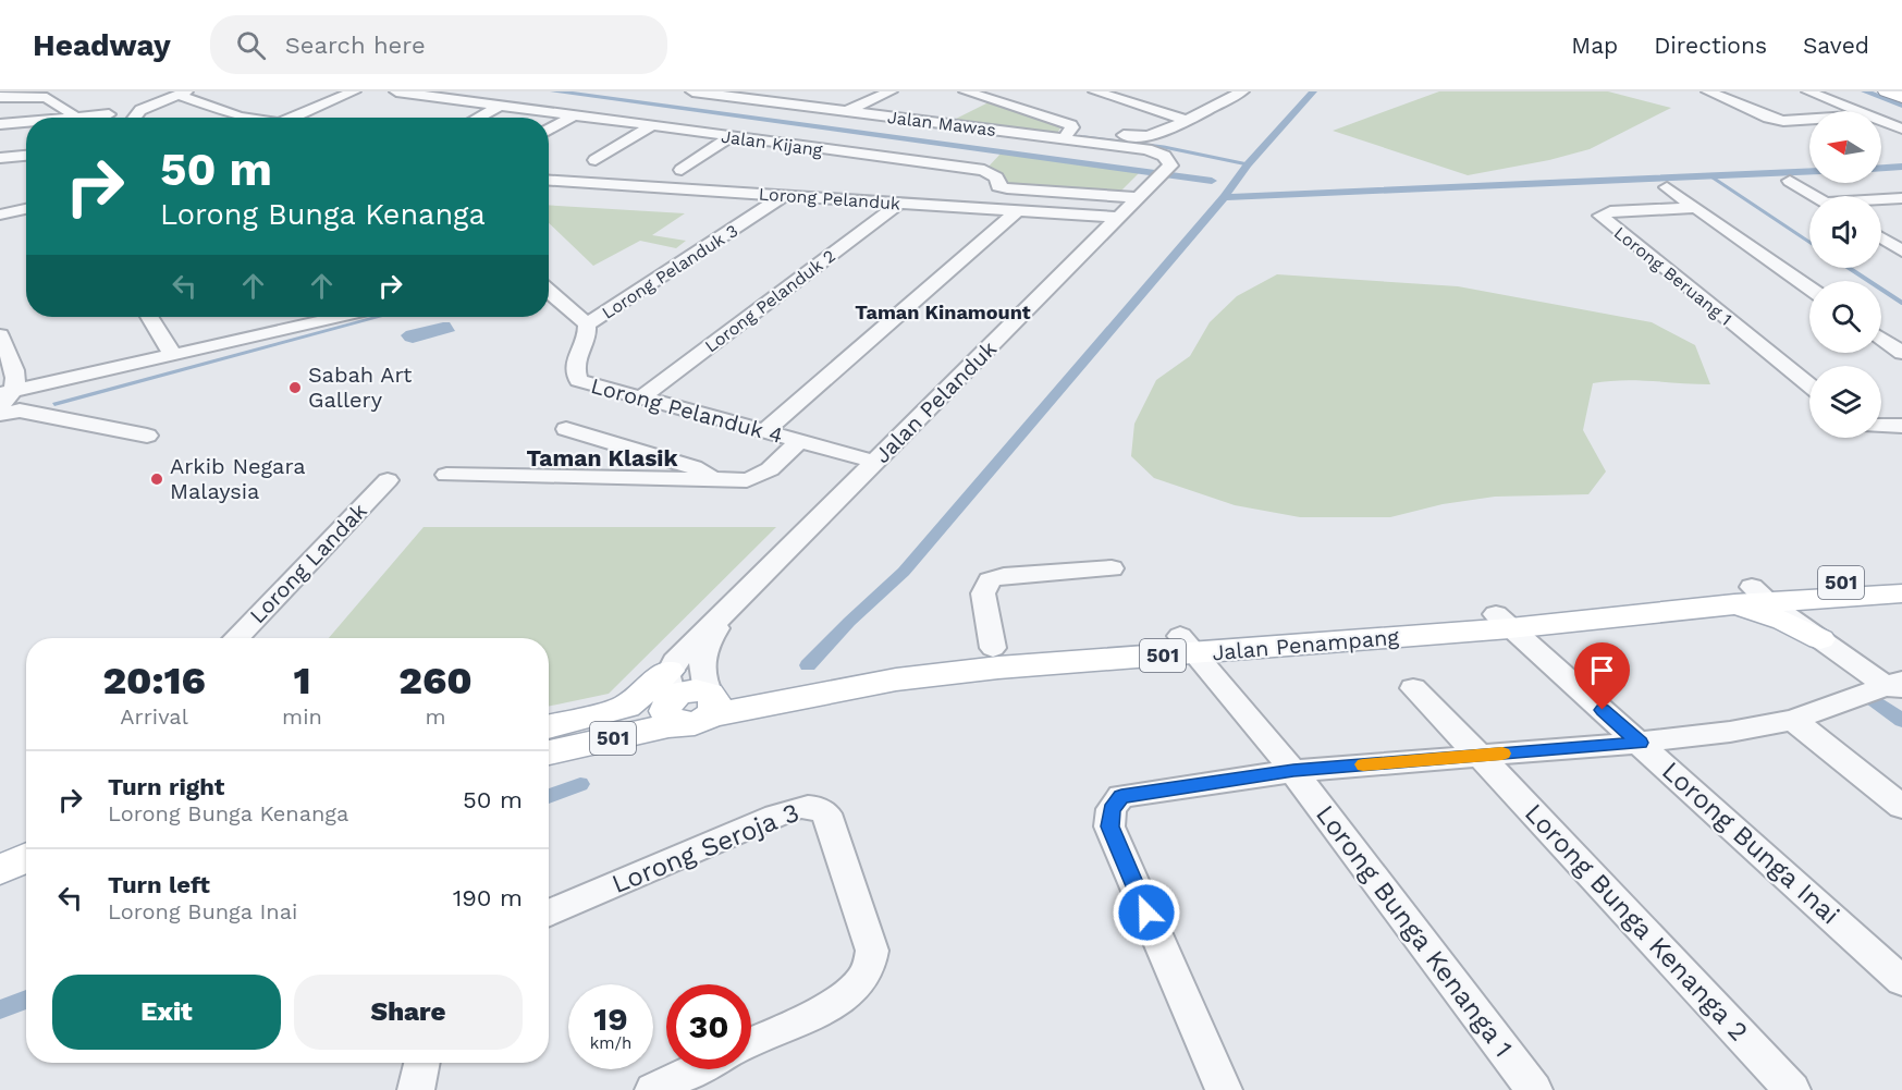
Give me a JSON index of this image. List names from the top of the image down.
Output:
{
  "streets": {
    "main road": ["501", "Jalan Penampang"],
    "street": [
      "Jalan Mawas",
      "Jalan Kijang",
      "Lorong Pelanduk",
      "Lorong Pelanduk 3",
      "Lorong Beruang 1",
      "Lorong Pelanduk 2",
      "Jalan Pelanduk",
      "Lorong Pelanduk 4",
      "Lorong Landak",
      "Lorong Bunga Inai",
      "Lorong Seroja 3",
      "Lorong Bunga Kenanga 2",
      "Lorong Bunga Kenanga 1"
    ]
  },
  "crossings": [
    ["Jalan Mawas", "Jalan Pelanduk"],
    ["Jalan Kijang", "Jalan Pelanduk"],
    ["Lorong Pelanduk", "Lorong Pelanduk 3"],
    ["Lorong Pelanduk", "Lorong Pelanduk 2"],
    ["Lorong Pelanduk", "Jalan Pelanduk"],
    ["Lorong Pelanduk 3", "Lorong Pelanduk 4"],
    ["Lorong Pelanduk 2", "Lorong Pelanduk 4"],
    ["Jalan Pelanduk", "Lorong Pelanduk 4"],
    ["Jalan Pelanduk", "Jalan Penampang"],
    ["Jalan Penampang", "Lorong Bunga Inai"],
    ["Jalan Penampang", "Lorong Bunga Kenanga 1"]
  ],
  "districts": ["Taman Kinamount", "Taman Klasik"],
  "places": ["Sabah Art Gallery", "Arkib Negara Malaysia"],
  "north": "left",
  "page": {
    "header": "Headway",
    "search": "Search here",
    "nav": ["Map", "Directions", "Saved"],
    "turn": ["50 m", "Lorong Bunga Kenanga"],
    "eta": [
      "20:16",
      "Arrival",
      "1",
      "min",
      "260",
      "m"
    ],
    "list": [
      {
        "name": "Turn right",
        "note": "Lorong Bunga Kenanga",
        "value": "50 m"
      },
      {
        "name": "Turn left",
        "note": "Lorong Bunga Inai",
        "value": "190 m"
      }
    ],
    "buttons": ["Exit", "Share"],
    "speed": "19 km/h",
    "limit": "30"
  }
}
